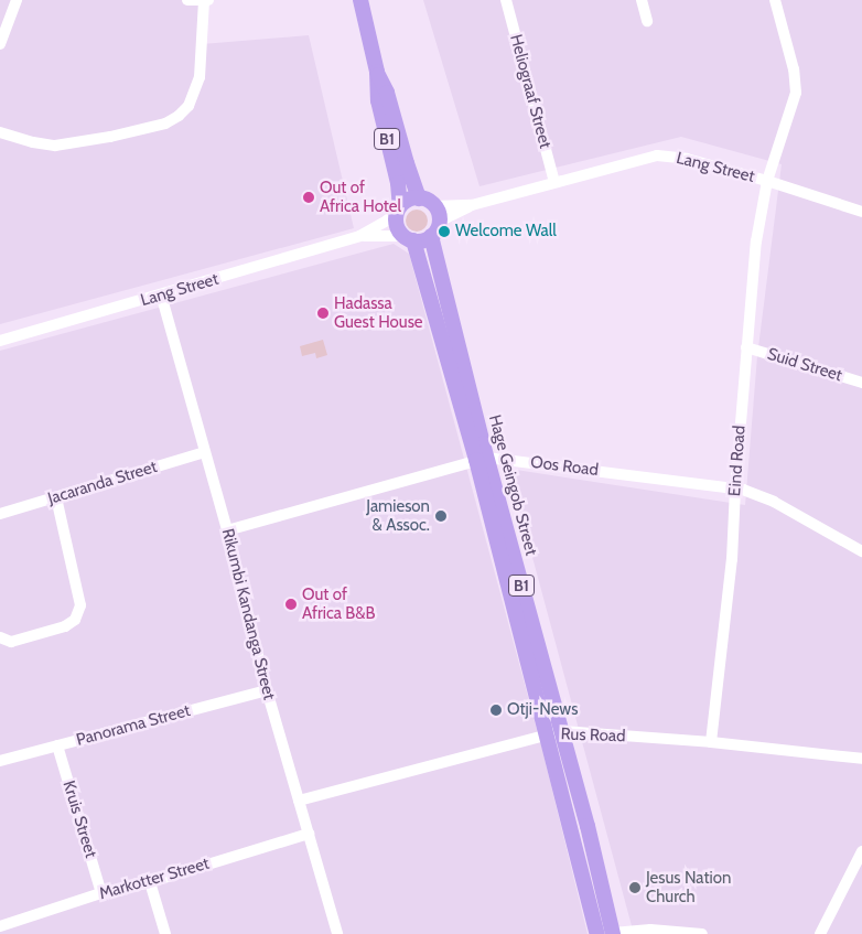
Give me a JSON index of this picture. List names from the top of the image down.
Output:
{
  "streets": {
    "highway": ["B1", "Hage Geingob Street"],
    "street": [
      "Heliograaf Street",
      "Lang Street",
      "Suid Street",
      "Eind Road",
      "Oos Road",
      "Jacaranda Street",
      "Rikumbi Kandanga Street",
      "Panorama Street",
      "Rus Road",
      "Kruis Street",
      "Markotter Street"
    ]
  },
  "crossings": [
    ["Heliograaf Street", "Lang Street"],
    ["B1", "Lang Street"],
    ["B1", "Hage Geingob Street"],
    ["Lang Street", "Eind Road"],
    ["Lang Street", "Hage Geingob Street"],
    ["Lang Street", "Rikumbi Kandanga Street"],
    ["Suid Street", "Eind Road"],
    ["Eind Road", "Oos Road"],
    ["Eind Road", "Rus Road"],
    ["Oos Road", "Hage Geingob Street"],
    ["Oos Road", "Rikumbi Kandanga Street"],
    ["Jacaranda Street", "Rikumbi Kandanga Street"],
    ["Hage Geingob Street", "Rus Road"],
    ["Rikumbi Kandanga Street", "Panorama Street"],
    ["Rikumbi Kandanga Street", "Rus Road"],
    ["Rikumbi Kandanga Street", "Markotter Street"],
    ["Panorama Street", "Kruis Street"],
    ["Kruis Street", "Markotter Street"]
  ],
  "places": [
    "Out of Africa Hotel",
    "Welcome Wall",
    "Hadassa Guest House",
    "Jamieson & Assoc.",
    "Out of Africa B&B",
    "Otji-News",
    "Jesus Nation Church"
  ]
}
